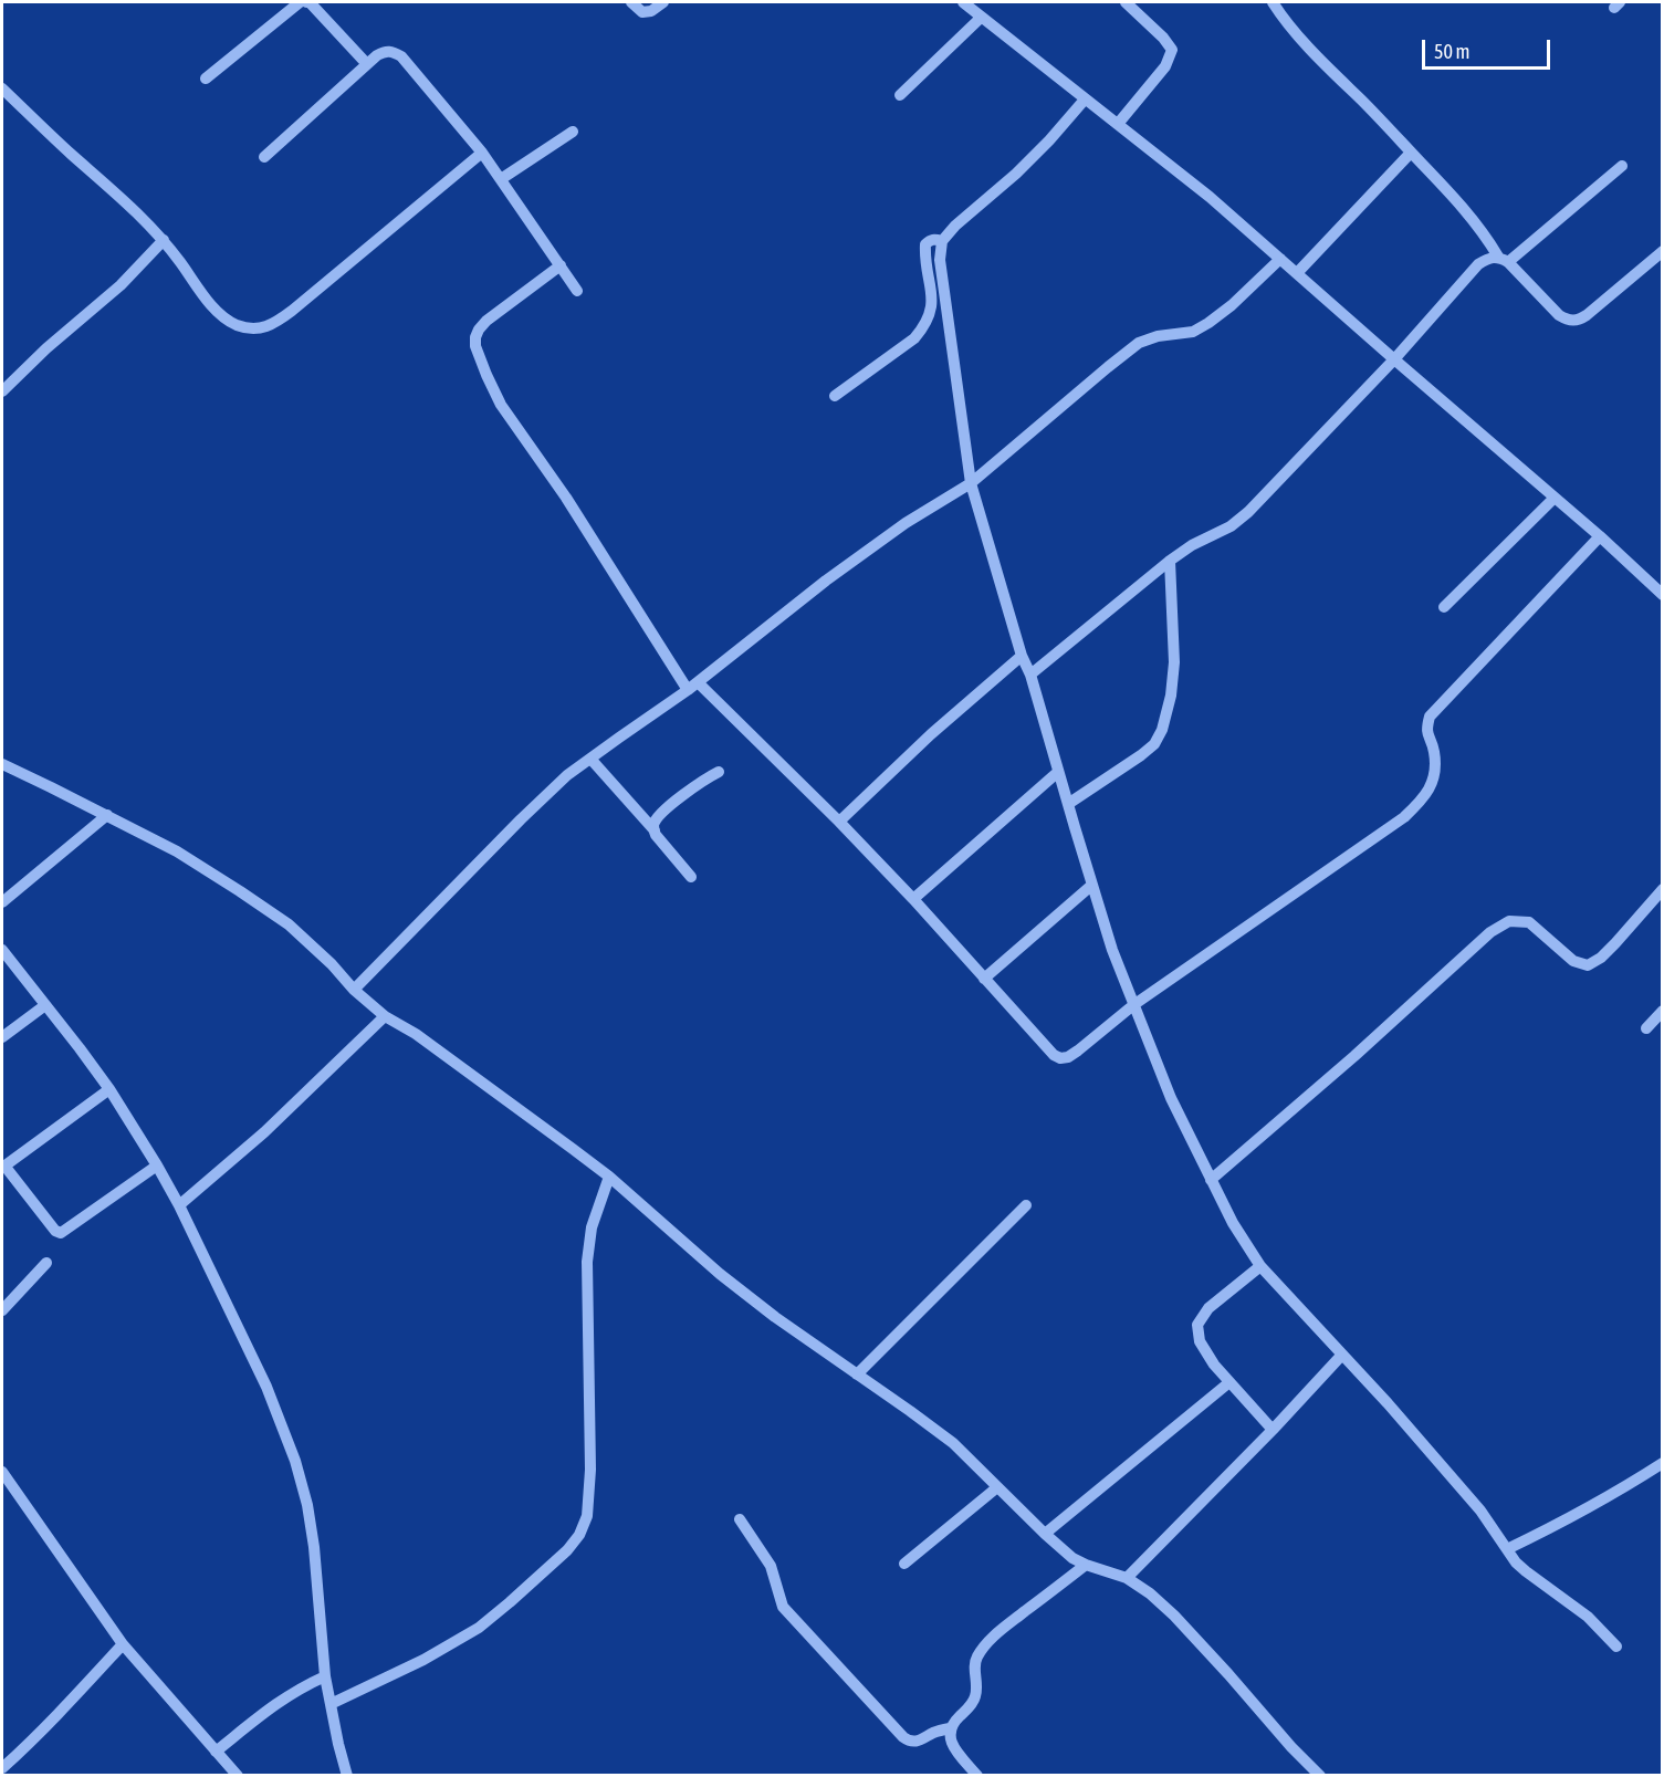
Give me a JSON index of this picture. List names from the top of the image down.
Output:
{
  "scale_bar": "50 m"
}
